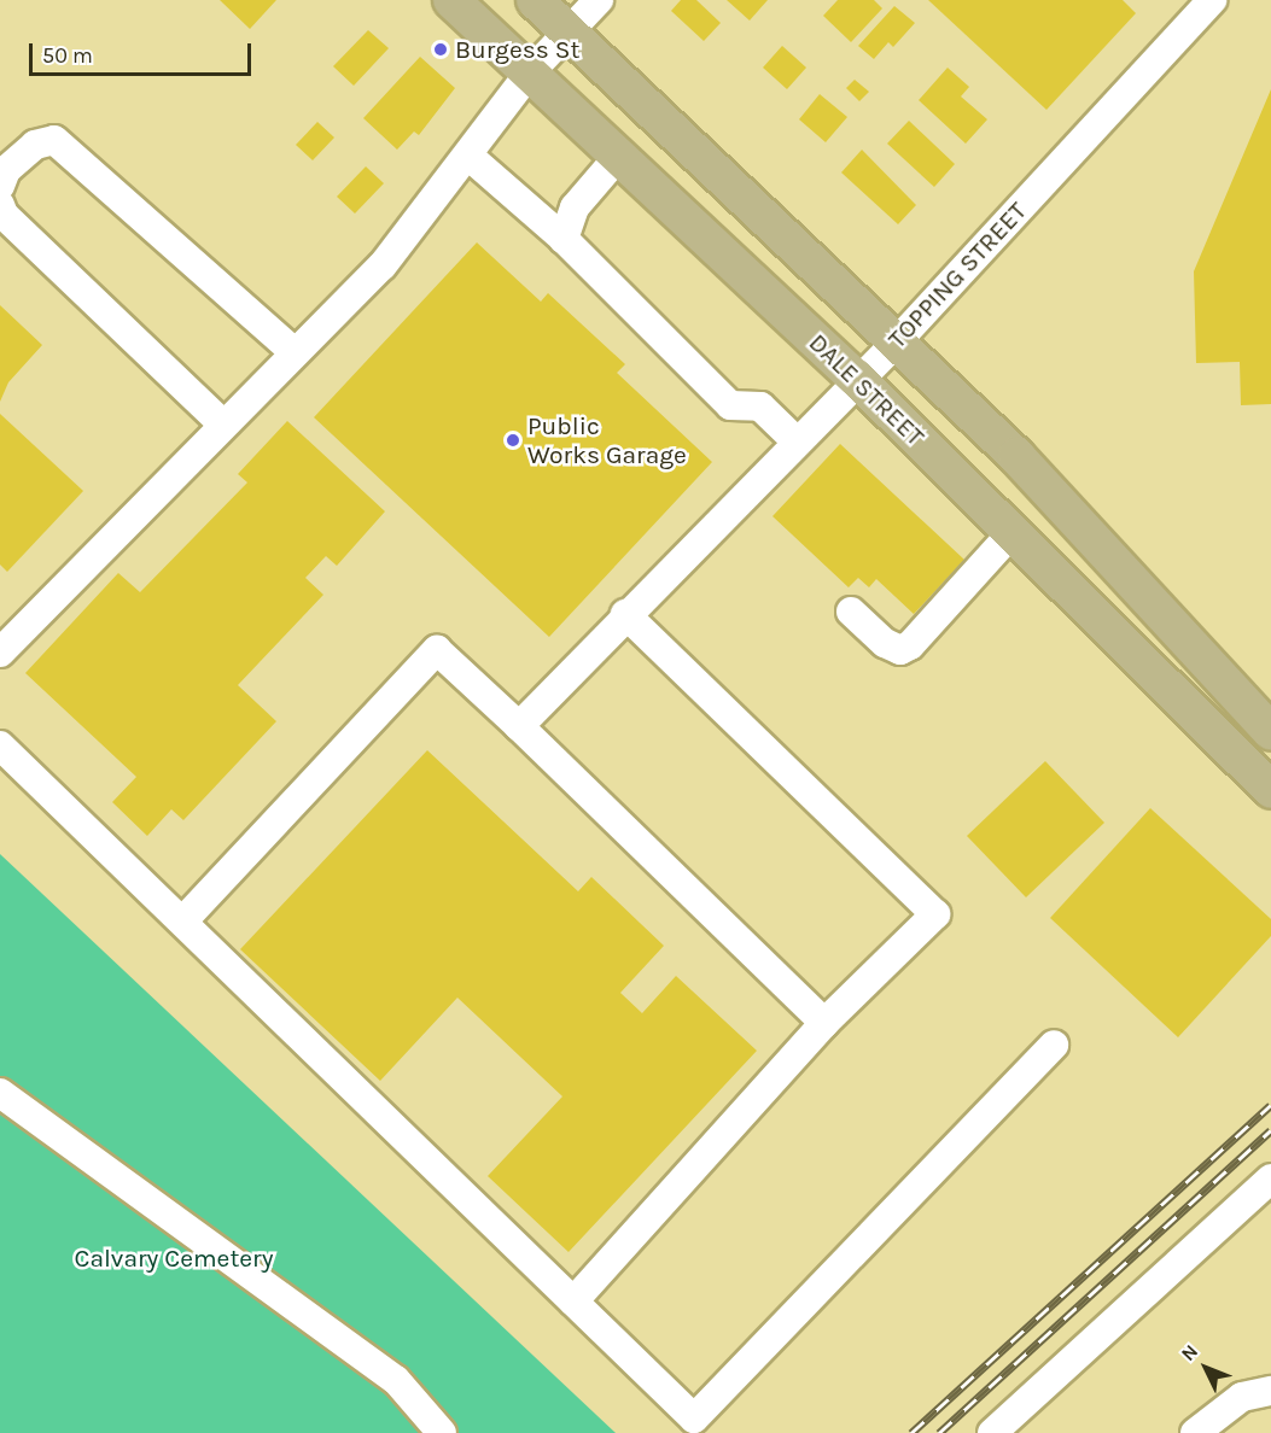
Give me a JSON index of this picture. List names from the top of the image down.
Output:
{
  "streets": {
    "main road": ["DALE STREET"],
    "street": ["TOPPING STREET"]
  },
  "crossings": [
    ["TOPPING STREET", "DALE STREET"]
  ],
  "parks": ["Calvary Cemetery"],
  "places": ["Burgess St", "Public Works Garage"],
  "scale_bar": "50 m",
  "north": "top left"
}
